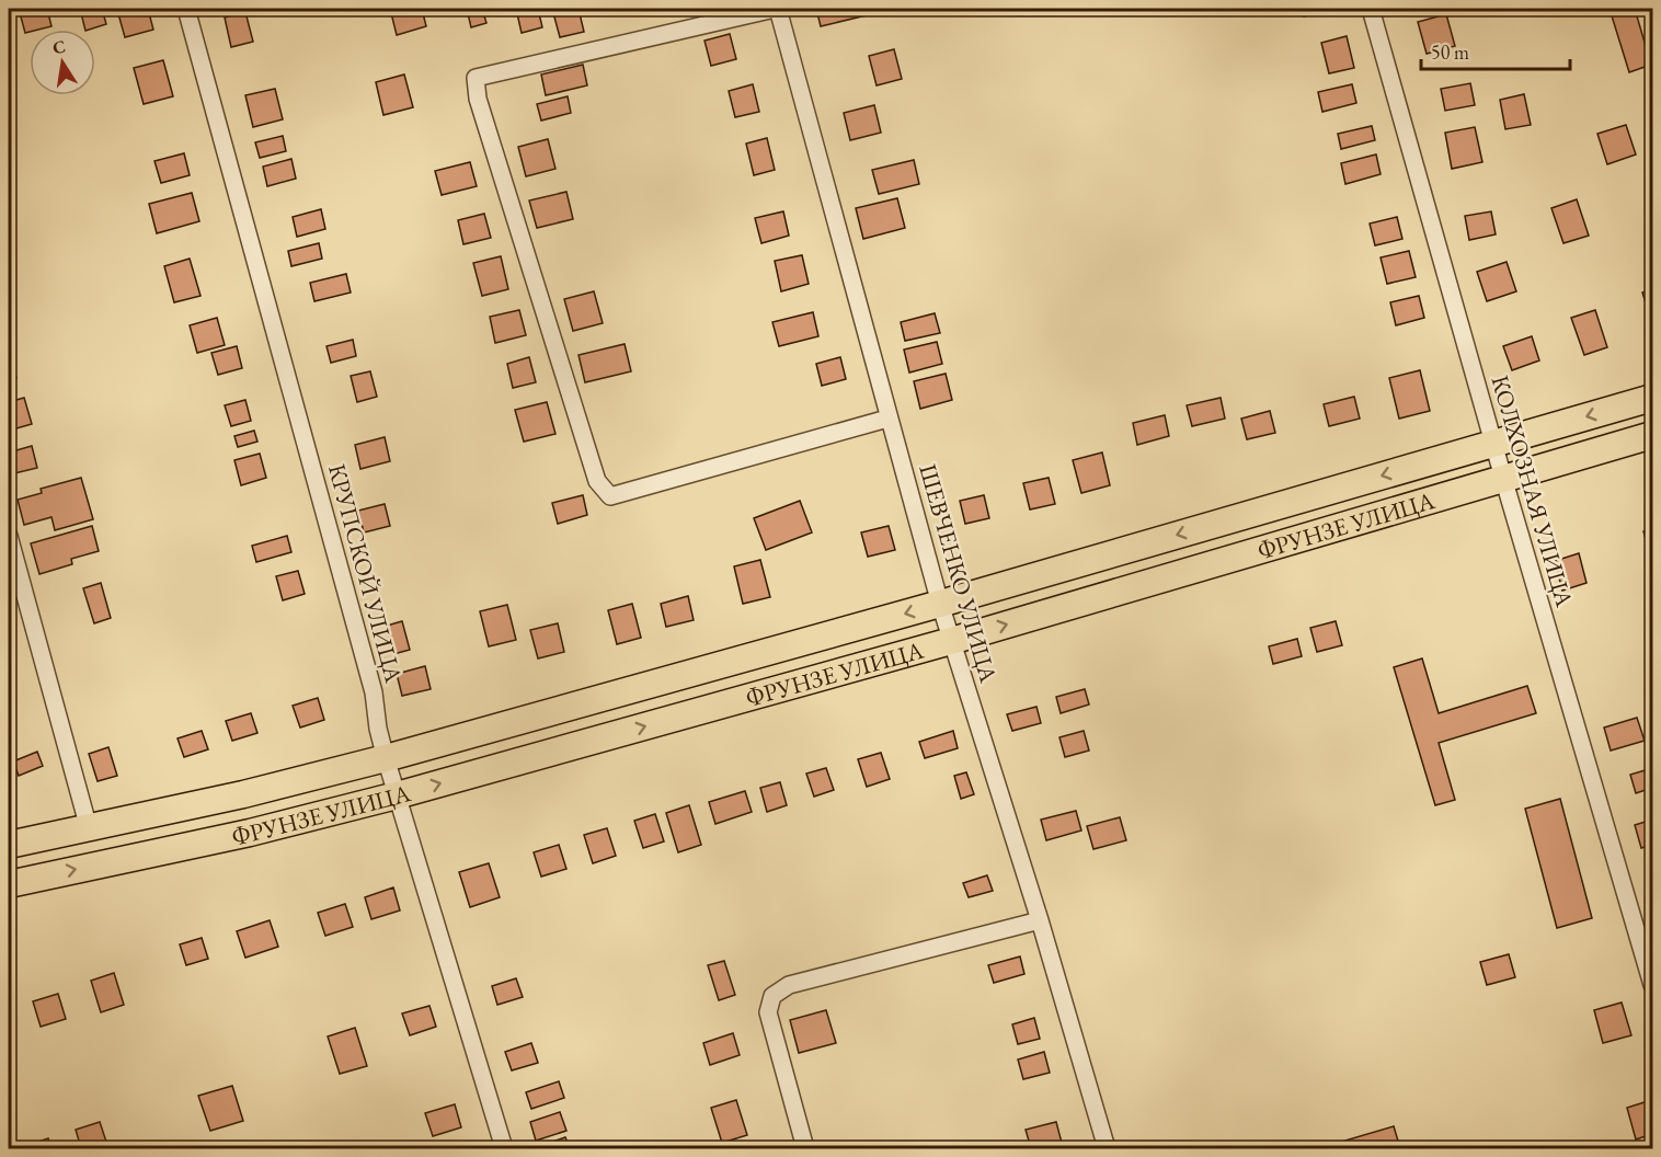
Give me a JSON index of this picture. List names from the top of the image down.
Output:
{
  "streets": {
    "main road": ["ФРУНЗЕ УЛИЦА"],
    "street": ["КОЛХОЗНАЯ УЛИЦА", "КРУПСКОЙ УЛИЦА", "ШЕВЧЕНКО УЛИЦА"]
  },
  "crossings": [
    ["КОЛХОЗНАЯ УЛИЦА", "ФРУНЗЕ УЛИЦА"],
    ["ФРУНЗЕ УЛИЦА", "КРУПСКОЙ УЛИЦА"],
    ["ФРУНЗЕ УЛИЦА", "ШЕВЧЕНКО УЛИЦА"]
  ],
  "scale_bar": "50 m",
  "north": "top"
}
